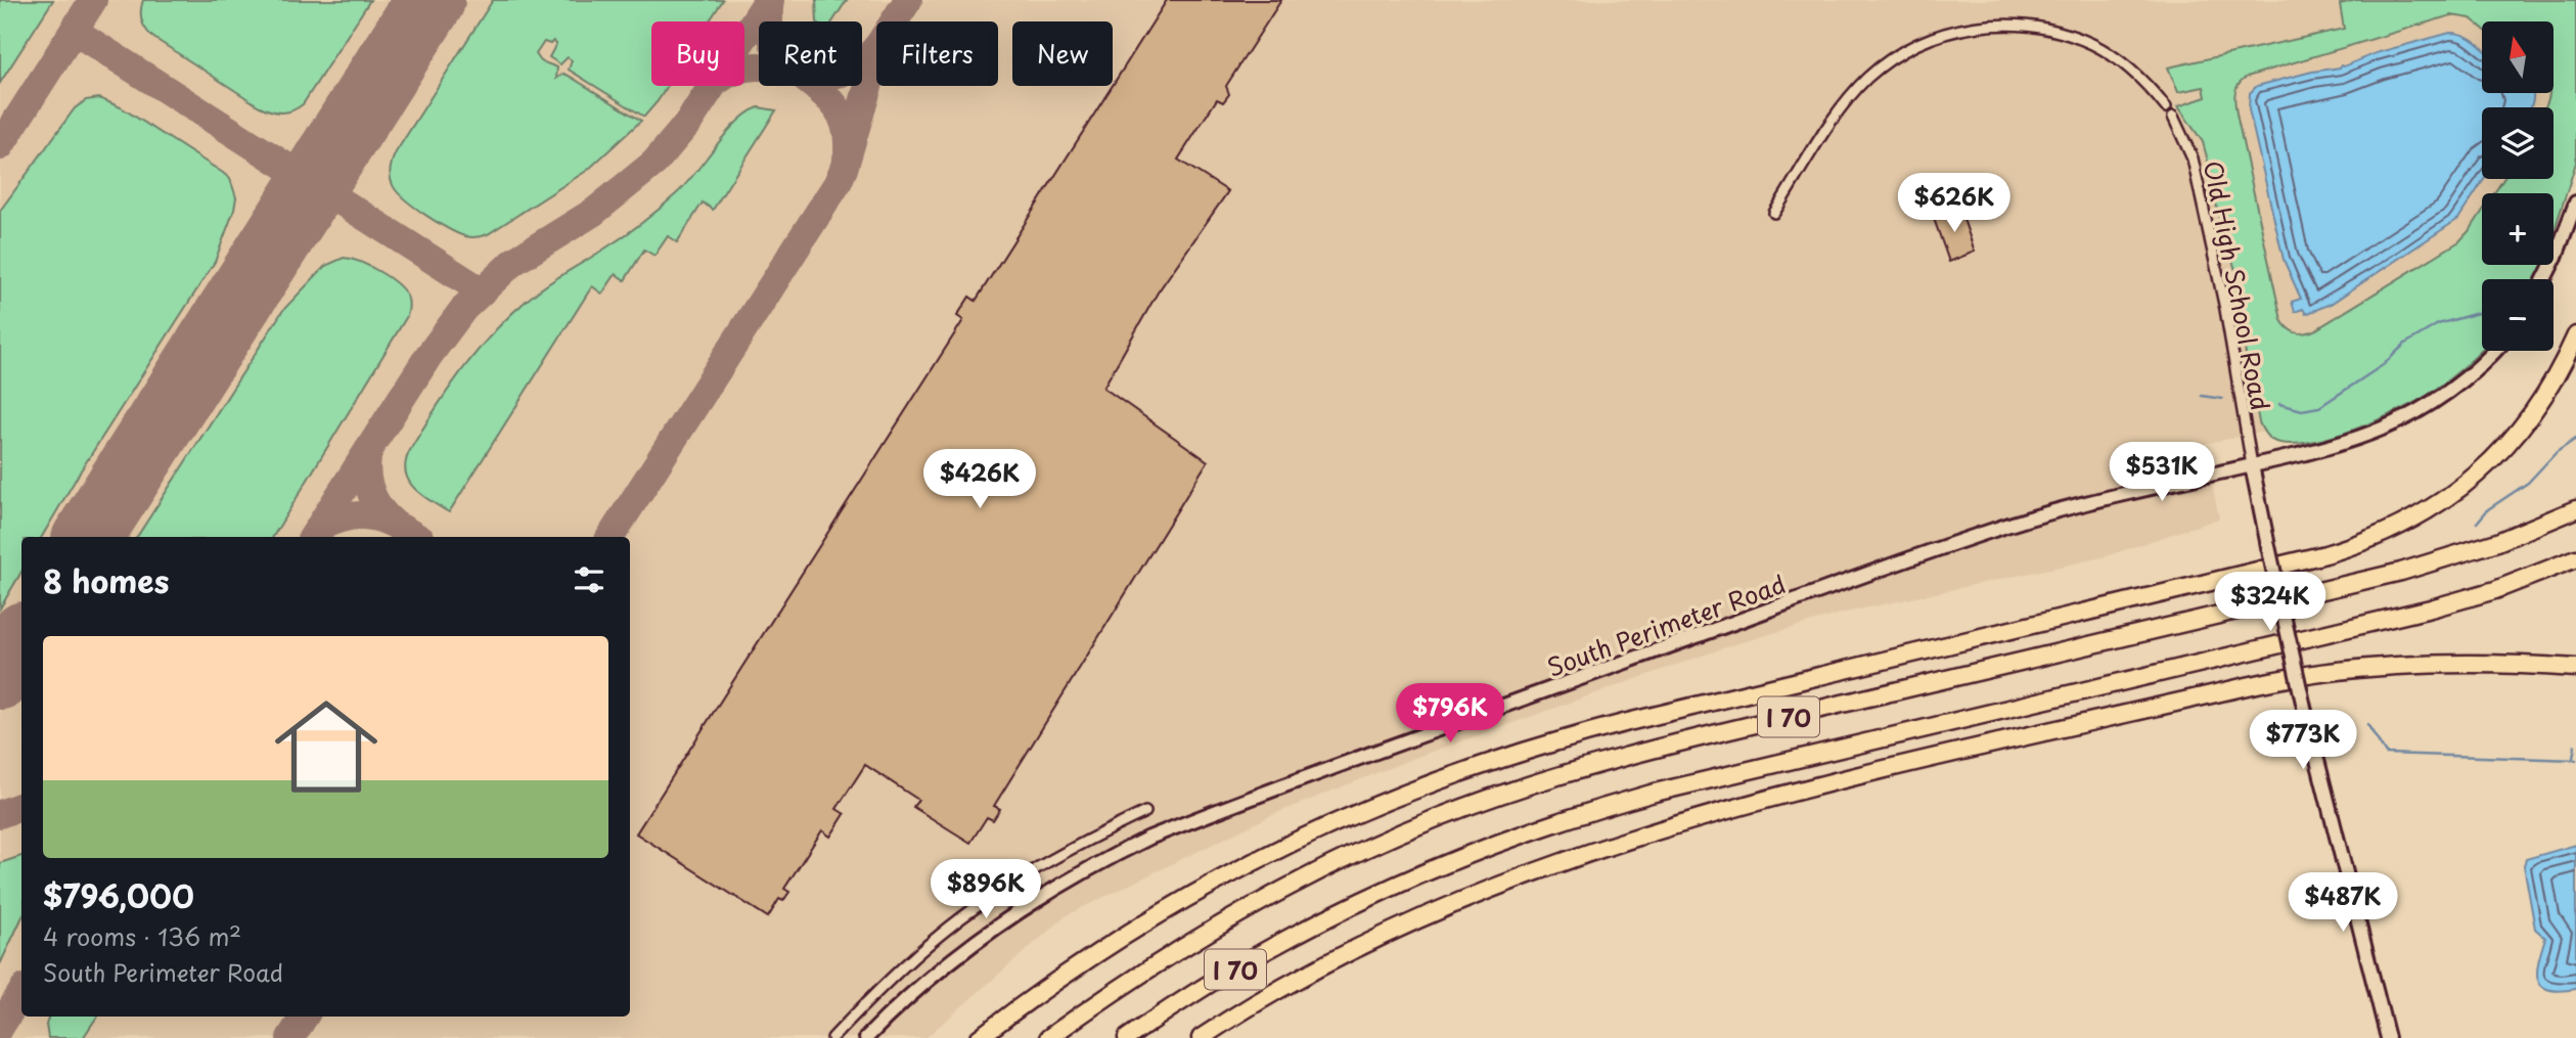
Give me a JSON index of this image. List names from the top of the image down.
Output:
{
  "streets": {
    "highway": ["I 70"],
    "street": ["Old High School Road", "South Perimeter Road"]
  },
  "crossings": [
    ["Old High School Road", "South Perimeter Road"]
  ],
  "north": "top",
  "page": {
    "map_buttons": ["+", "−"],
    "chip": [
      "Buy",
      "Rent",
      "Filters",
      "New"
    ],
    "price": [
      "$626K",
      "$531K",
      "$426K",
      "$324K",
      "$796K",
      "$773K",
      "$896K",
      "$487K"
    ],
    "heading": "8 homes",
    "list": [
      {
        "name": "$796,000",
        "note": "4 rooms · 136 m² · South Perimeter Road"
      }
    ]
  }
}
